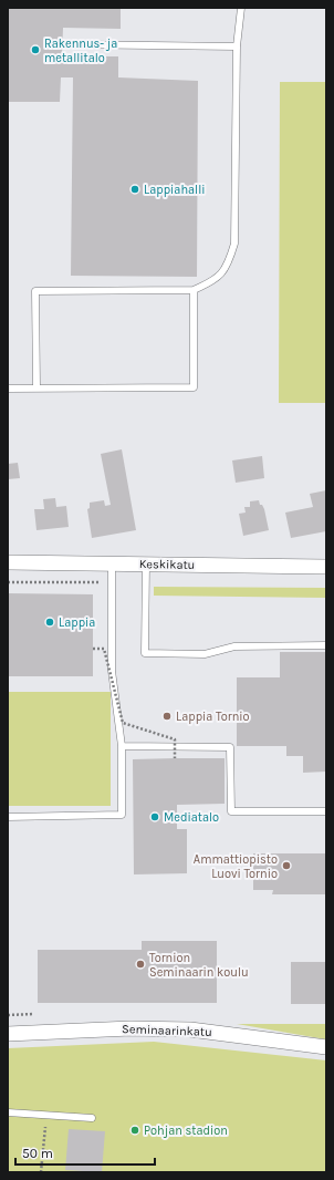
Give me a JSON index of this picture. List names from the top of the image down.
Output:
{
  "streets": {
    "street": ["Keskikatu", "Seminaarinkatu"]
  },
  "places": [
    "Rakennus- ja metallitalo",
    "Lappiahalli",
    "Lappia",
    "Lappia Tornio",
    "Mediatalo",
    "Ammattiopisto Luovi Tornio",
    "Tornion Seminaarin koulu",
    "Pohjan stadion"
  ],
  "scale_bar": "50 m"
}
